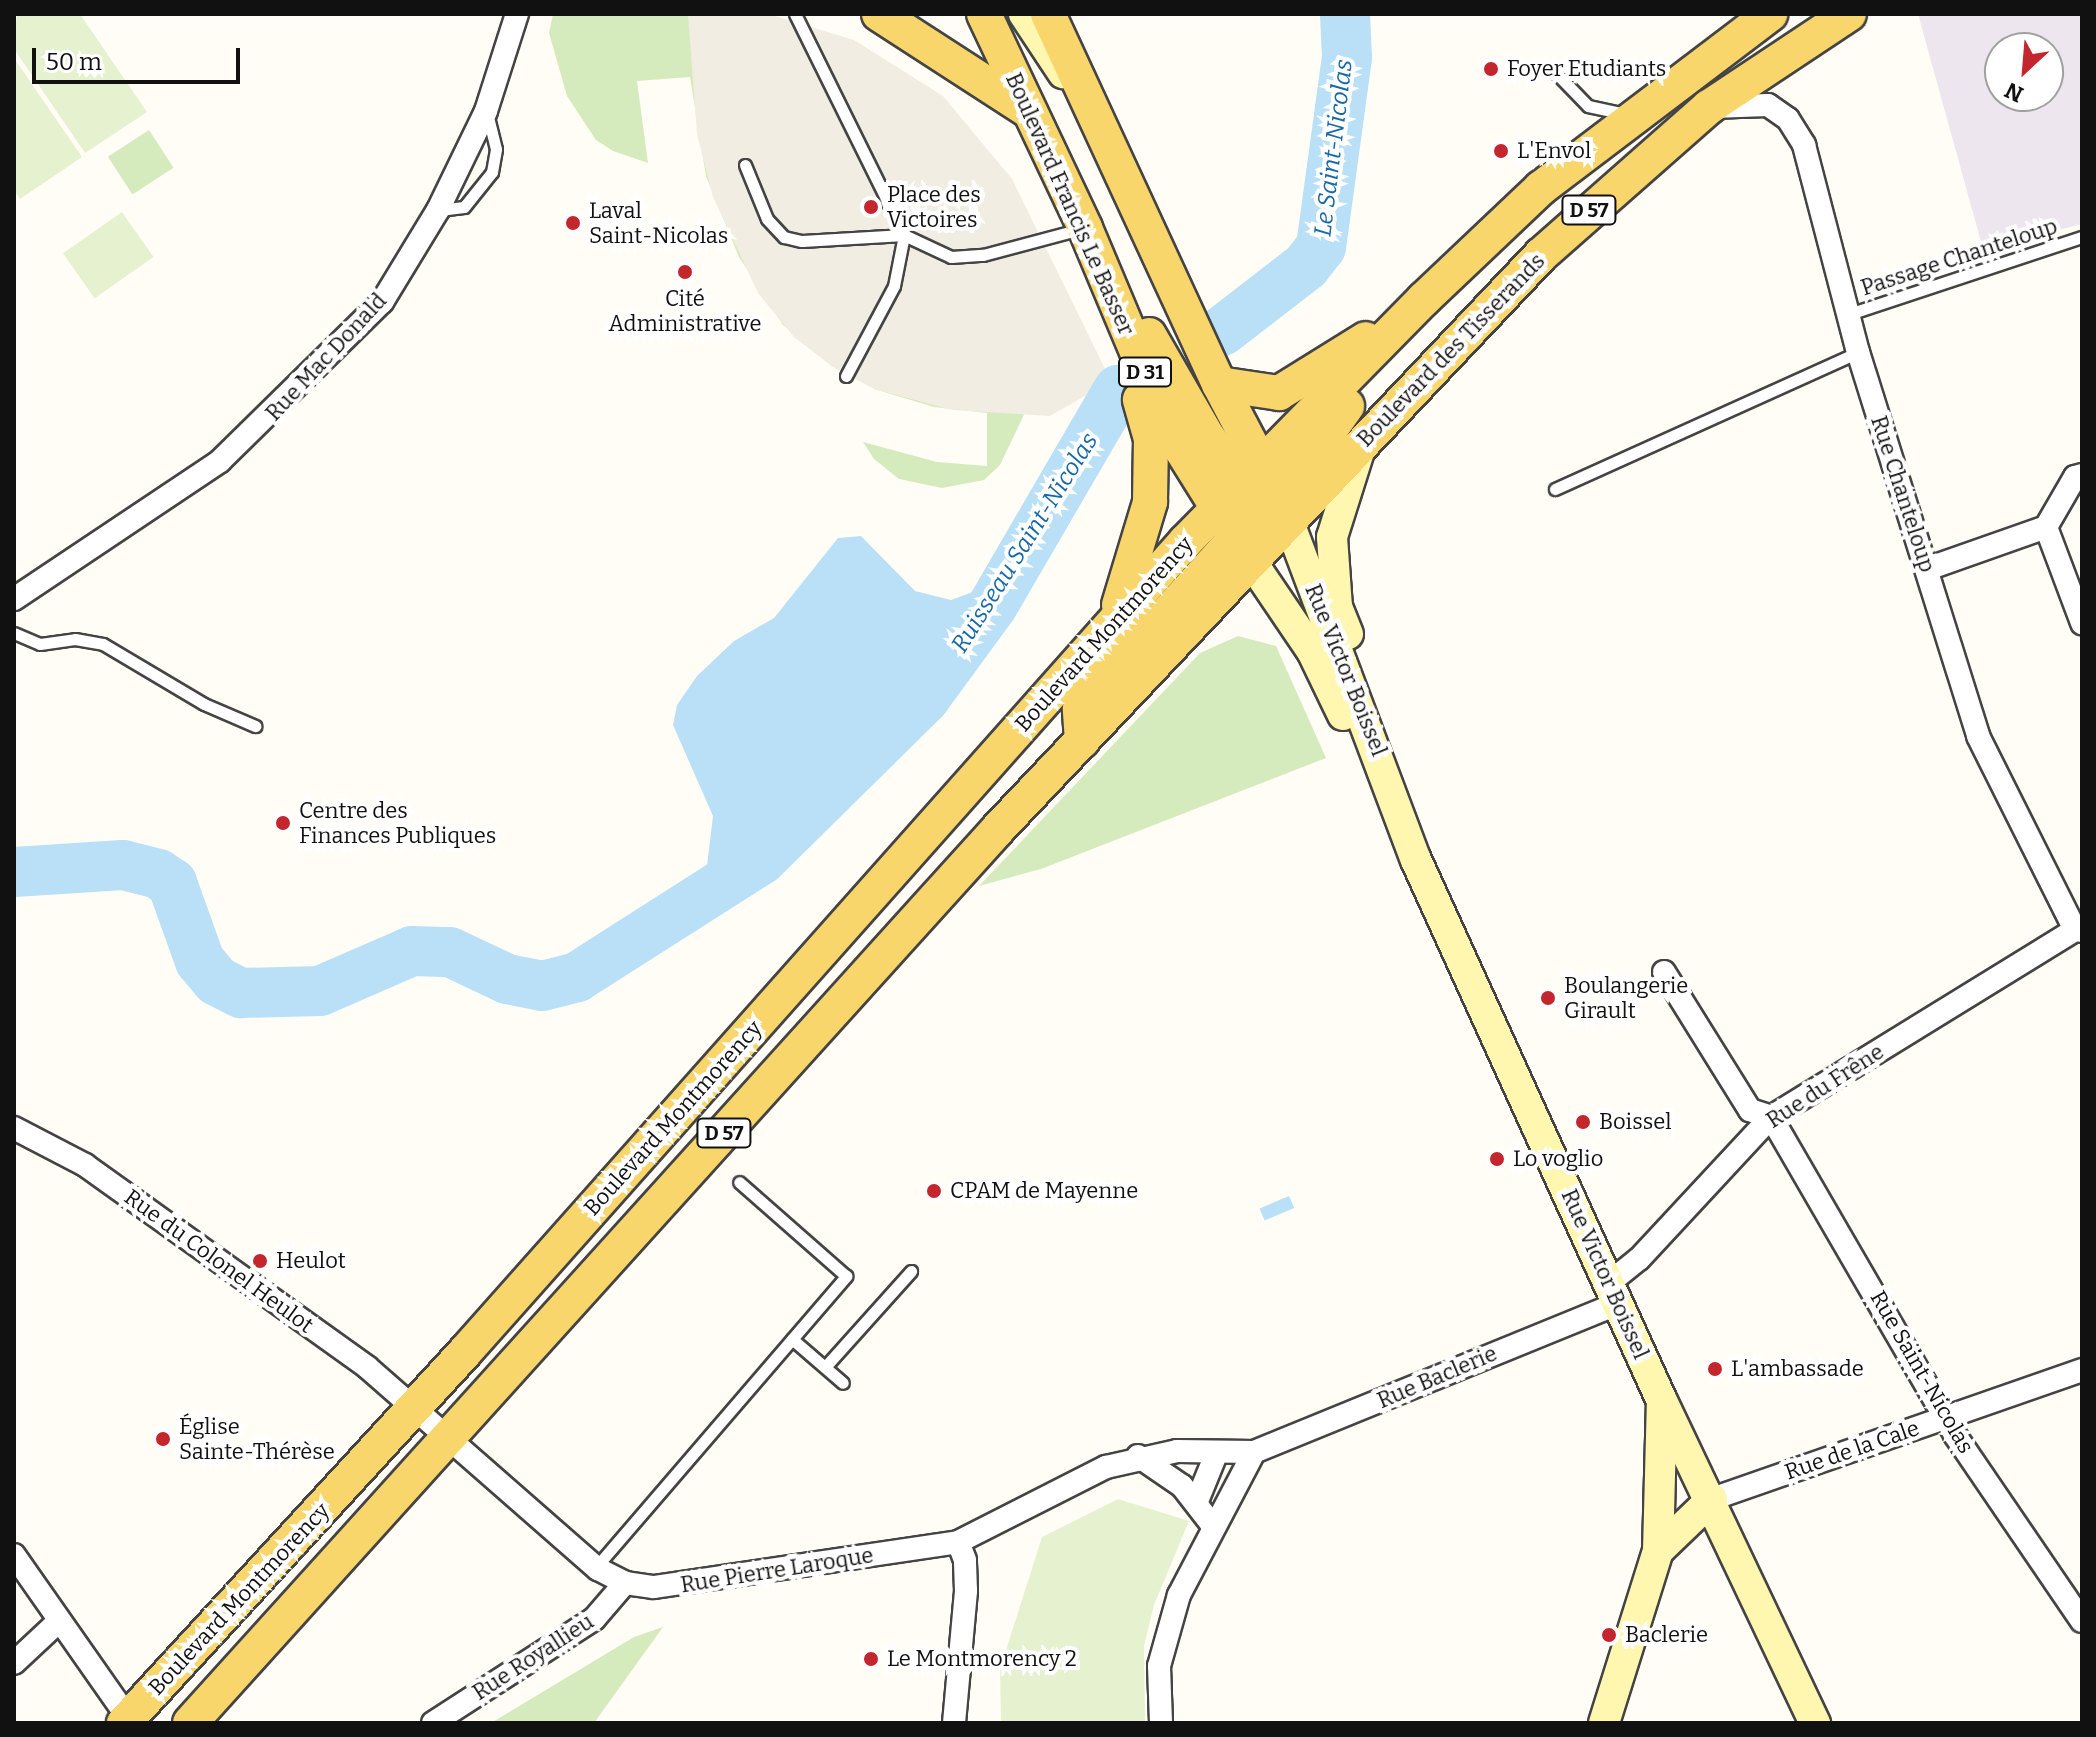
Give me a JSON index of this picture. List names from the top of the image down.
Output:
{
  "streets": {
    "main road": [
      "Boulevard Francis Le Basser",
      "D 57",
      "Boulevard des Tisserands",
      "D 31",
      "Boulevard Montmorency",
      "Rue Victor Boissel"
    ],
    "street": [
      "Rue Mac Donald",
      "Rue Chanteloup",
      "Rue du Frêne",
      "Rue du Colonel Heulot",
      "Rue Saint-Nicolas",
      "Rue Baclerie",
      "Rue de la Cale",
      "Rue Pierre Laroque",
      "Rue Royallieu"
    ],
    "lane": ["Passage Chanteloup"]
  },
  "crossings": [
    ["Boulevard Francis Le Basser", "Boulevard des Tisserands"],
    ["Boulevard Francis Le Basser", "Boulevard Montmorency"],
    ["Boulevard Francis Le Basser", "Rue Victor Boissel"],
    ["Passage Chanteloup", "Rue Chanteloup"],
    ["Boulevard des Tisserands", "Rue Chanteloup"],
    ["Boulevard des Tisserands", "Boulevard Montmorency"],
    ["Boulevard des Tisserands", "Rue Victor Boissel"],
    ["Rue Chanteloup", "Rue du Frêne"],
    ["Boulevard Montmorency", "Rue Victor Boissel"],
    ["Boulevard Montmorency", "Rue du Colonel Heulot"],
    ["Boulevard Montmorency", "Rue Pierre Laroque"],
    ["Rue Victor Boissel", "Rue du Frêne"],
    ["Rue Victor Boissel", "Rue Baclerie"],
    ["Rue Victor Boissel", "Rue de la Cale"],
    ["Rue du Frêne", "Rue Saint-Nicolas"],
    ["Rue du Frêne", "Rue Baclerie"],
    ["Rue du Colonel Heulot", "Rue Pierre Laroque"],
    ["Rue Saint-Nicolas", "Rue de la Cale"],
    ["Rue Baclerie", "Rue Pierre Laroque"],
    ["Rue Pierre Laroque", "Rue Royallieu"]
  ],
  "water": ["Le Saint-Nicolas", "Ruisseau Saint-Nicolas"],
  "places": [
    "Foyer Etudiants",
    "L'Envol",
    "Place des Victoires",
    "Laval Saint-Nicolas",
    "Cité Administrative",
    "Centre des Finances Publiques",
    "Boulangerie Girault",
    "Boissel",
    "Lo voglio",
    "CPAM de Mayenne",
    "Heulot",
    "L'ambassade",
    "Église Sainte-Thérèse",
    "Baclerie",
    "Le Montmorency 2"
  ],
  "scale_bar": "50 m",
  "north": "bottom left"
}
